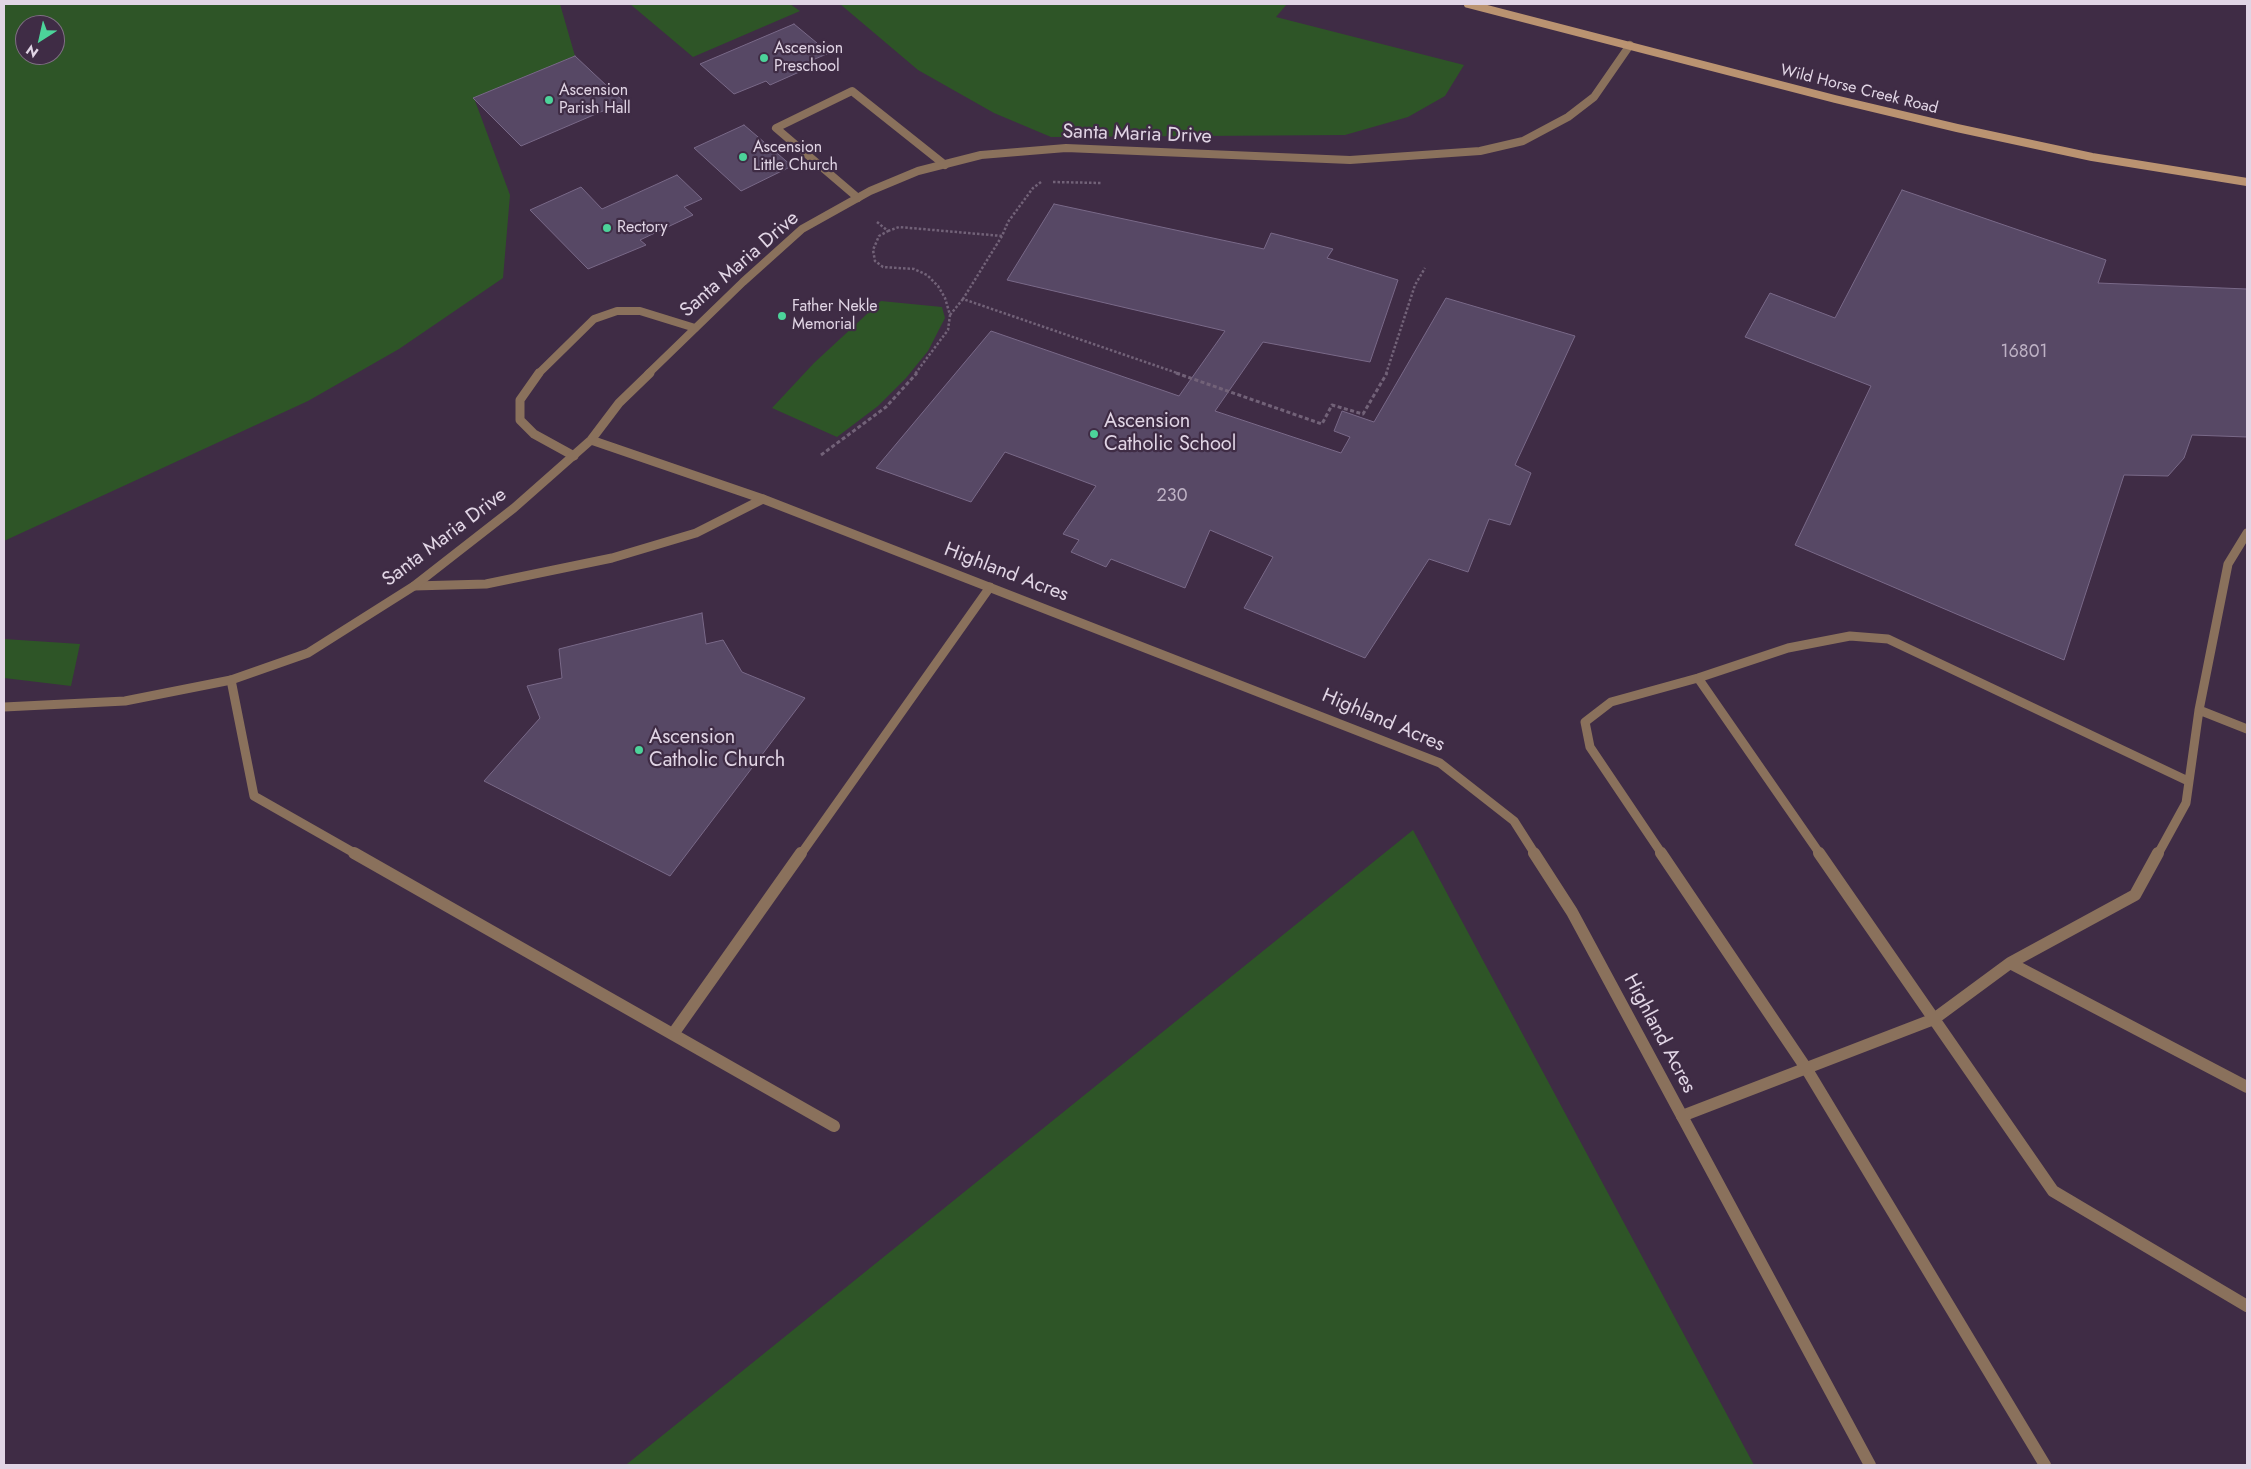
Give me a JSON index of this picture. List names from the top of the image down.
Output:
{
  "streets": {
    "main road": ["Wild Horse Creek Road"],
    "street": ["Santa Maria Drive", "Highland Acres"]
  },
  "crossings": [
    ["Wild Horse Creek Road", "Santa Maria Drive"],
    ["Santa Maria Drive", "Highland Acres"]
  ],
  "places": [
    "Ascension Preschool",
    "Ascension Parish Hall",
    "Ascension Little Church",
    "Rectory",
    "Father Nekle Memorial",
    "Ascension Catholic School",
    "Ascension Catholic Church"
  ],
  "house_numbers": ["16801", "230"],
  "north": "bottom left"
}
